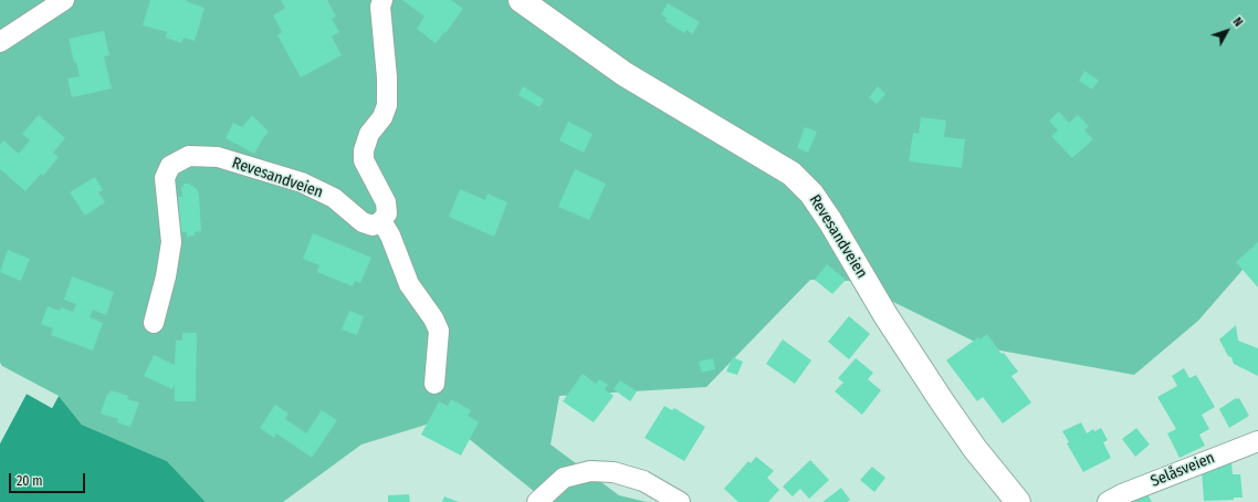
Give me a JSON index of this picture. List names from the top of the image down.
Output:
{
  "streets": {
    "main road": ["Revesandveien"],
    "street": ["Selåsveien"]
  },
  "scale_bar": "20 m",
  "north": "top right"
}
